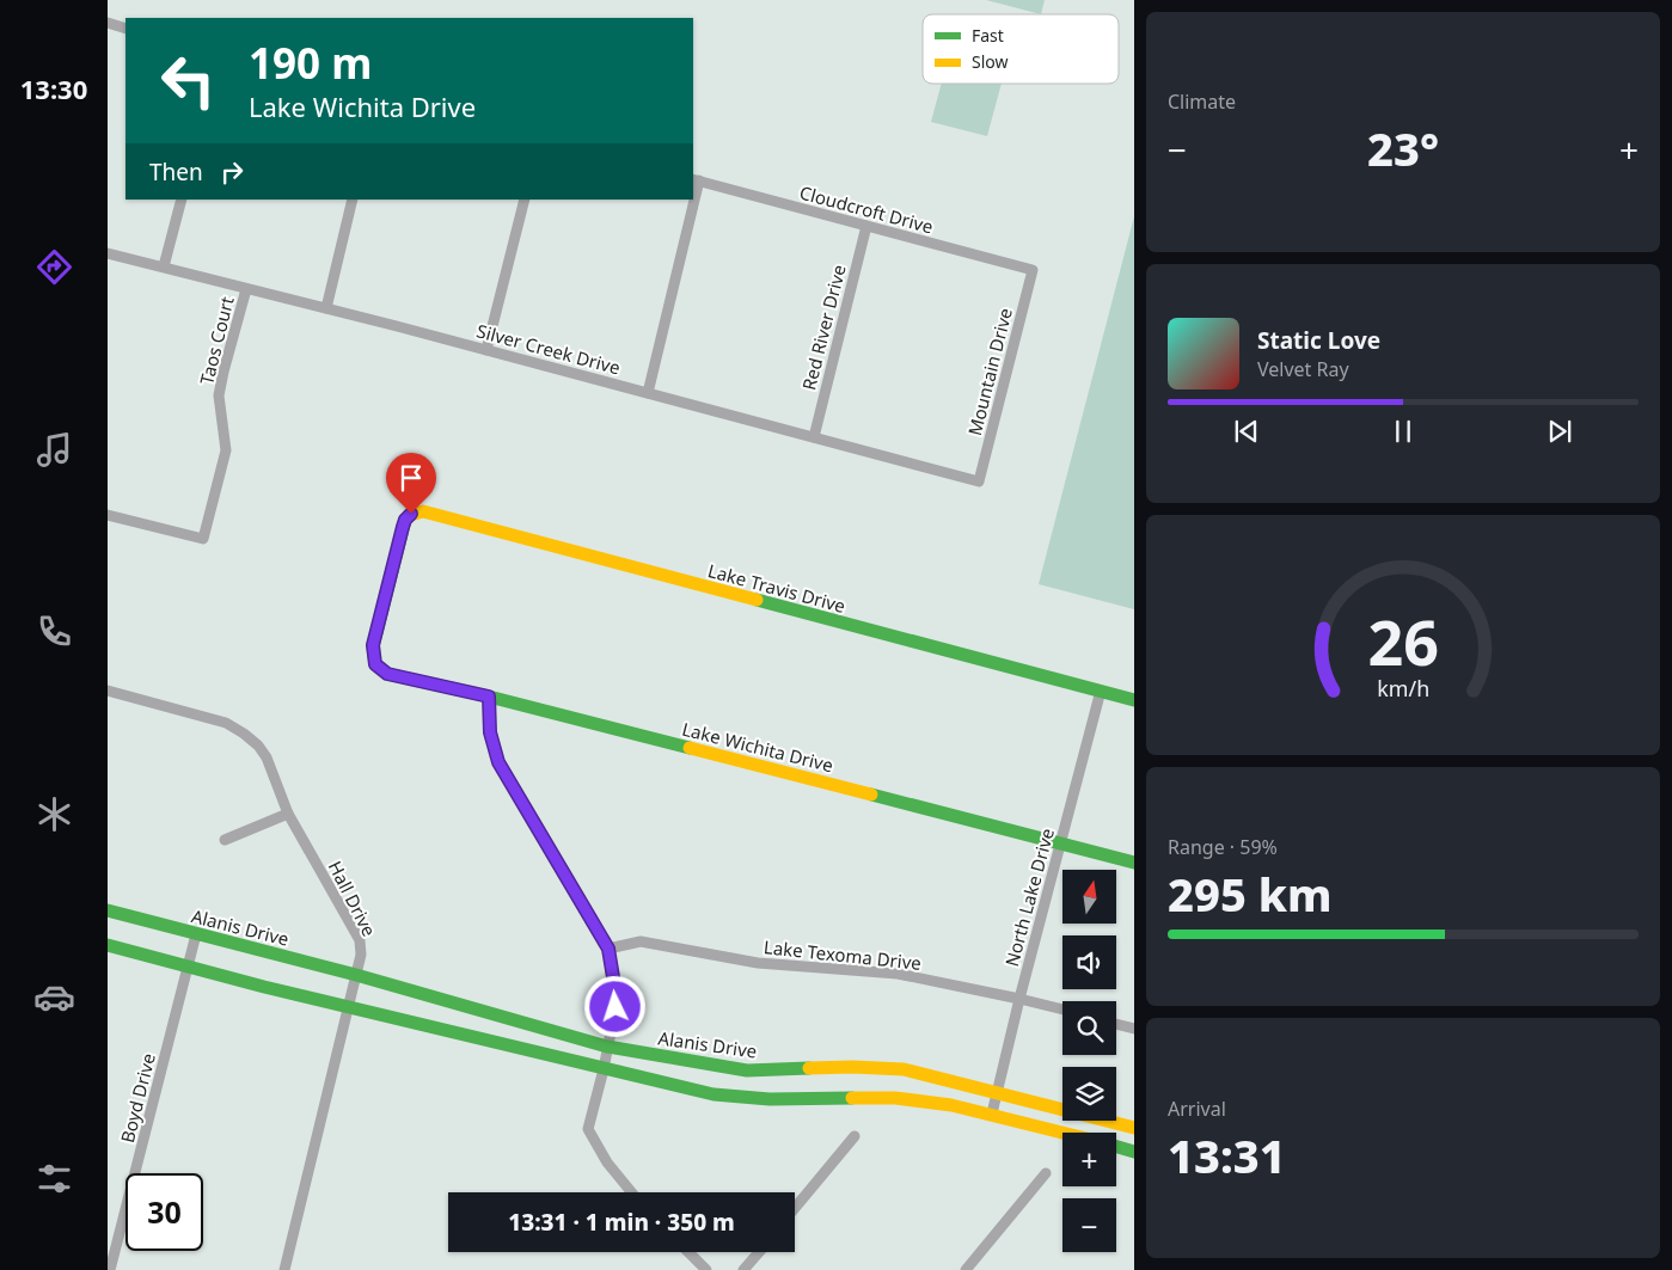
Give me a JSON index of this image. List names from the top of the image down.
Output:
{
  "streets": {
    "main road": ["Lake Travis Drive", "Lake Wichita Drive", "Alanis Drive"],
    "street": [
      "Cloudcroft Drive",
      "Red River Drive",
      "Taos Court",
      "Silver Creek Drive",
      "Mountain Drive",
      "North Lake Drive",
      "Hall Drive",
      "Lake Texoma Drive",
      "Boyd Drive"
    ]
  },
  "crossings": [
    ["Cloudcroft Drive", "Red River Drive"],
    ["Cloudcroft Drive", "Mountain Drive"],
    ["Red River Drive", "Silver Creek Drive"],
    ["Taos Court", "Silver Creek Drive"],
    ["Silver Creek Drive", "Mountain Drive"],
    ["Lake Travis Drive", "Lake Wichita Drive"],
    ["Lake Travis Drive", "North Lake Drive"],
    ["Lake Wichita Drive", "North Lake Drive"],
    ["North Lake Drive", "Alanis Drive"],
    ["North Lake Drive", "Lake Texoma Drive"],
    ["Hall Drive", "Alanis Drive"],
    ["Alanis Drive", "Boyd Drive"]
  ],
  "legend": ["Fast", "Slow"],
  "north": "top",
  "page": {
    "tabs": "13:30",
    "tile": [
      "Climate",
      ["Range · 59%", "295 km"],
      ["Arrival", "13:31"]
    ],
    "turn": ["190 m", "Lake Wichita Drive"],
    "heat": ["−", "23°", "+"],
    "then": "Then",
    "song": ["Static Love", "Velvet Ray"],
    "map_buttons": ["+", "−"],
    "limit": "30",
    "trip": "13:31 · 1 min · 350 m",
    "gauge": ["26", "km/h"]
  }
}
